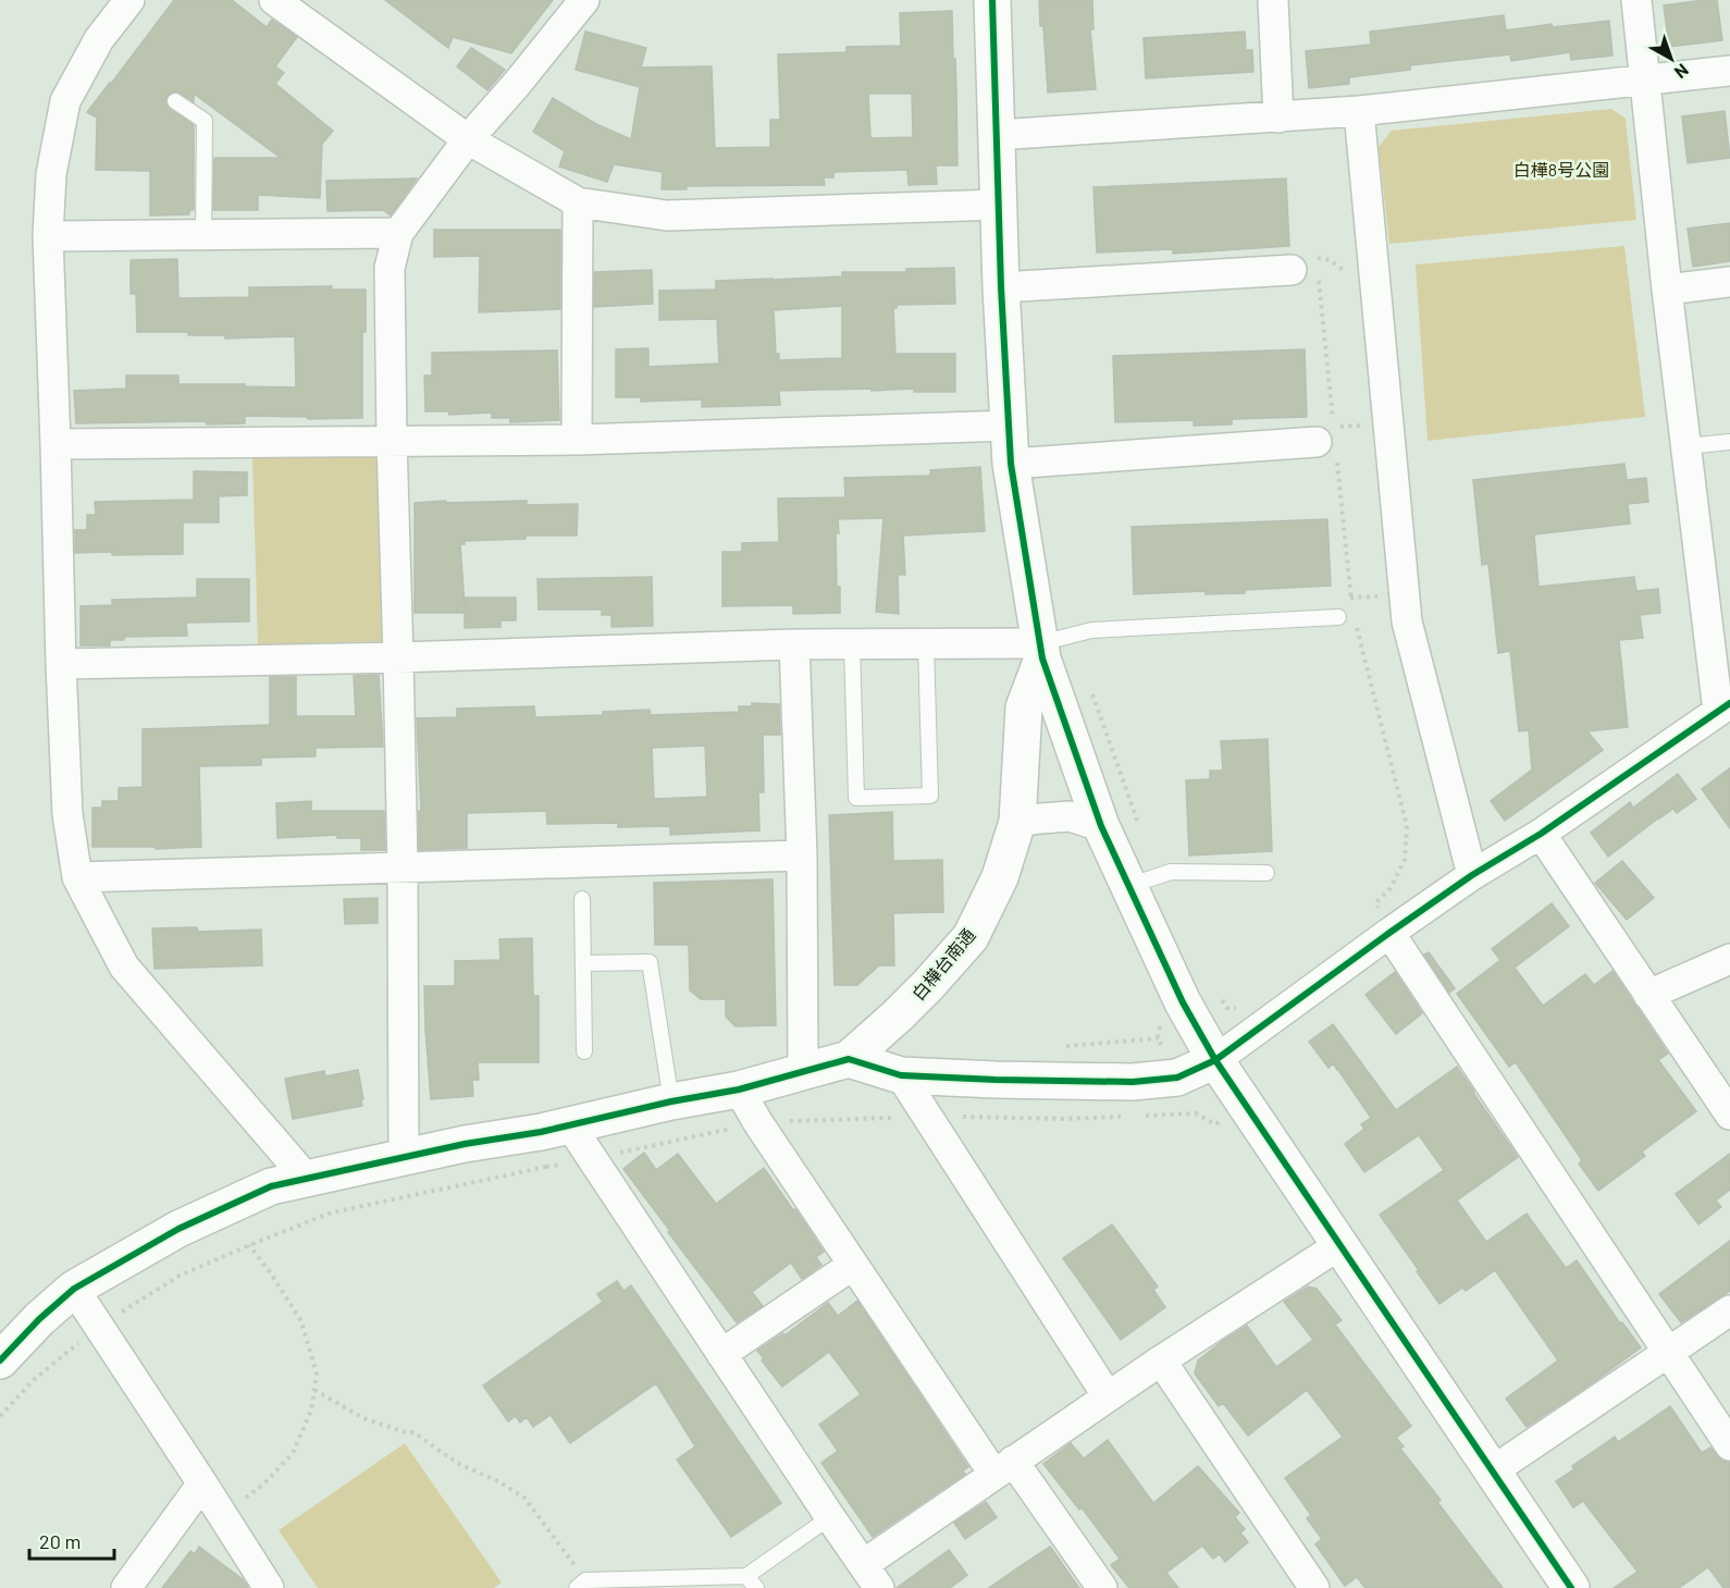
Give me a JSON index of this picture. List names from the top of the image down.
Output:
{
  "streets": {
    "street": ["白樺台南通"]
  },
  "parks": ["白樺8号公園"],
  "scale_bar": "20 m",
  "north": "bottom right"
}
